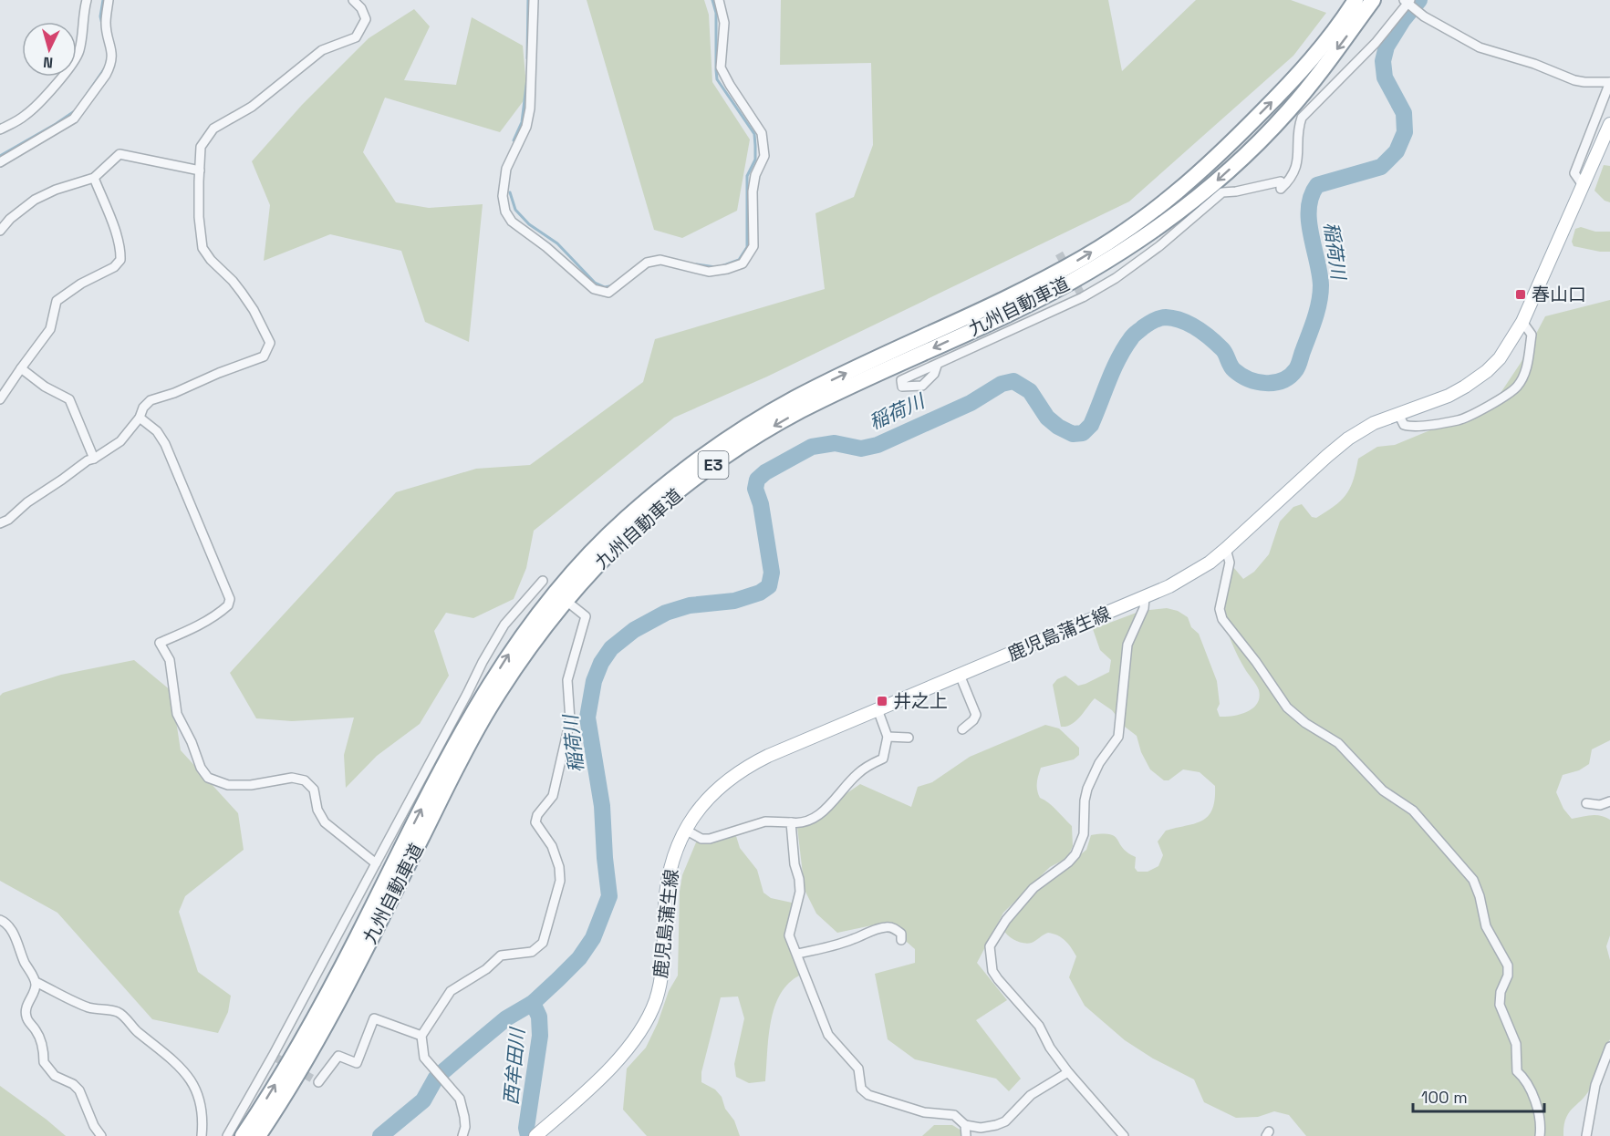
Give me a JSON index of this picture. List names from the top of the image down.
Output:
{
  "streets": {
    "highway": ["九州自動車道", "E3"],
    "main road": ["鹿児島蒲生線"]
  },
  "water": ["稲荷川", "西牟田川"],
  "places": {
    "transit": ["春山口", "井之上"]
  },
  "scale_bar": "100 m",
  "north": "bottom"
}
